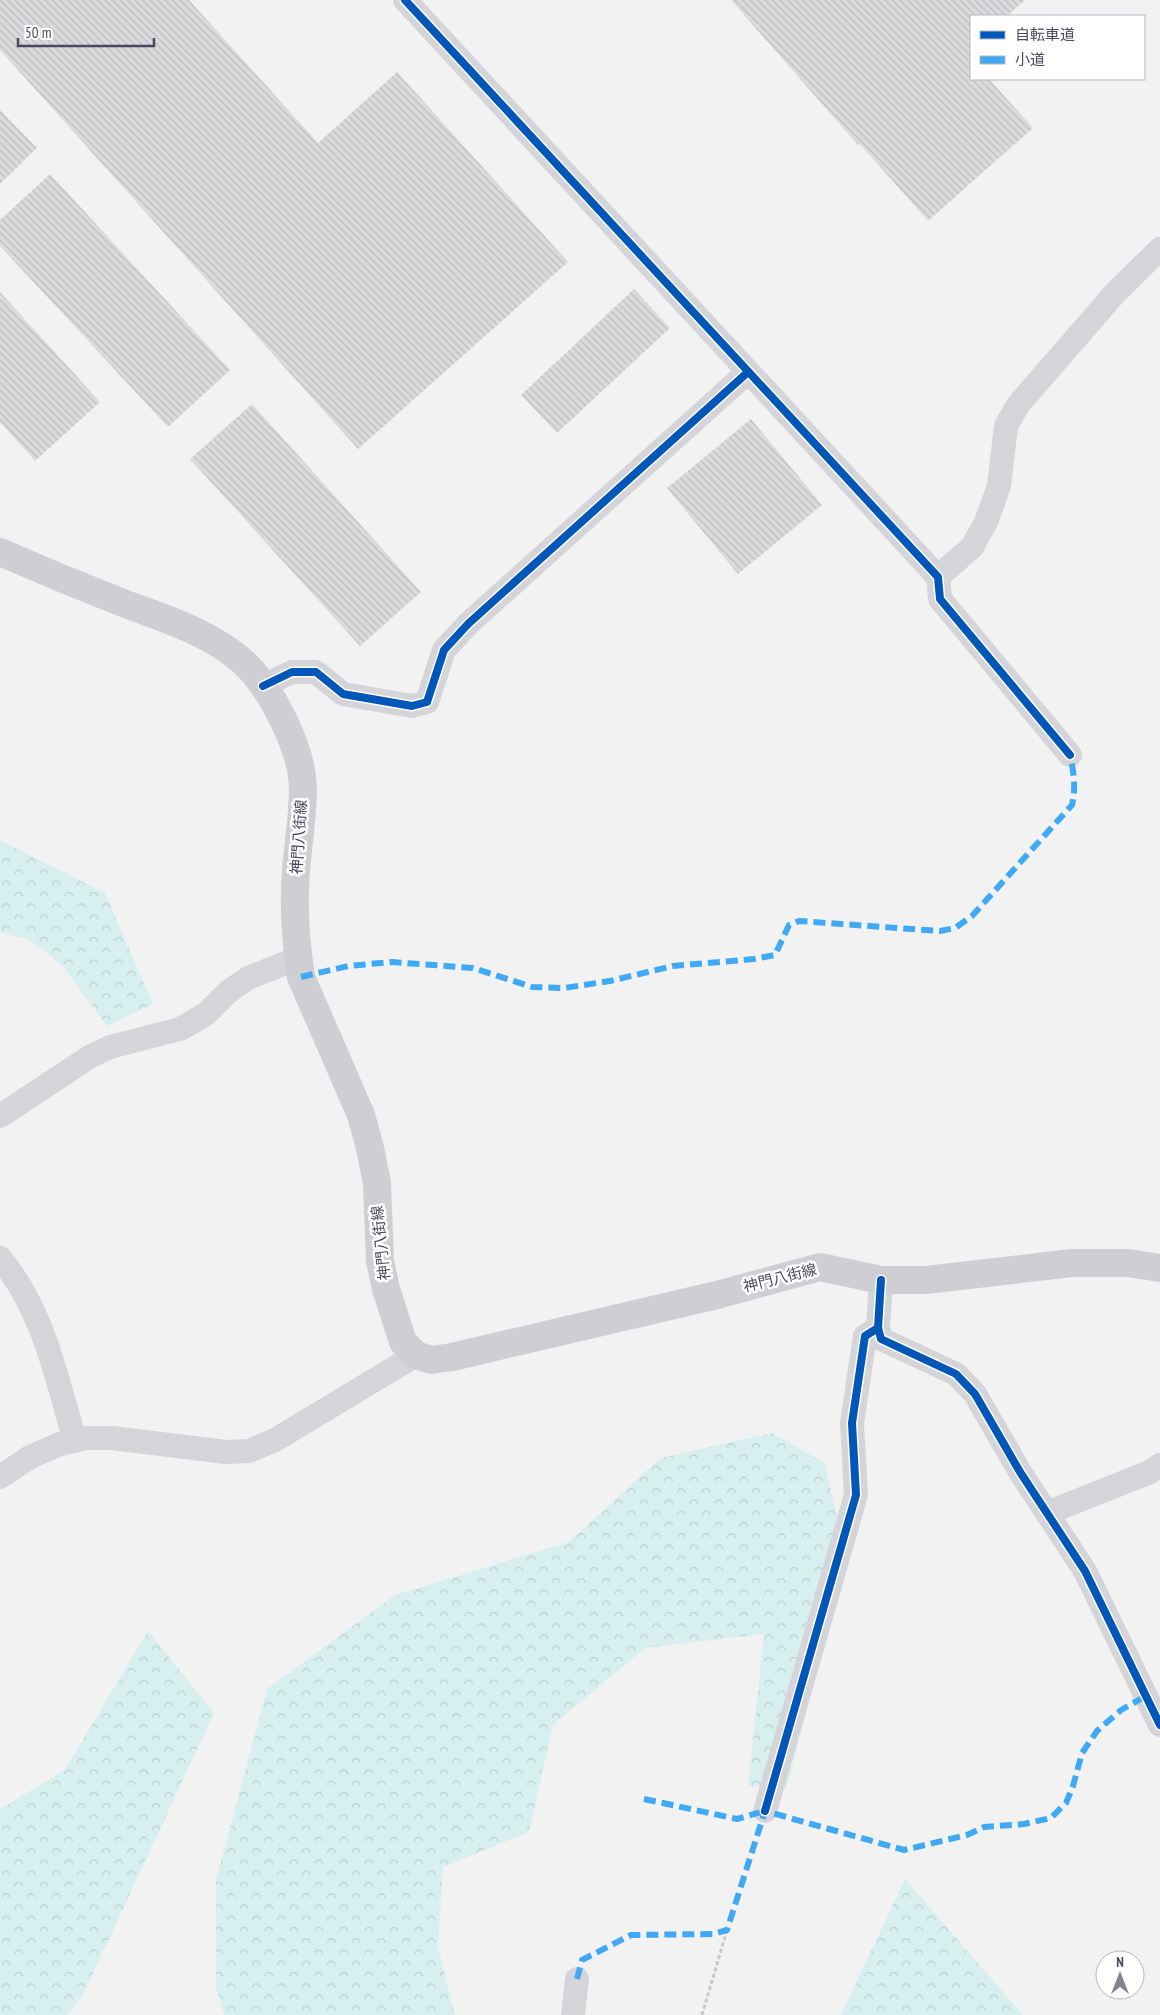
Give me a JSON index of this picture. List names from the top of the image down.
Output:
{
  "streets": {
    "main road": ["神門八街線"]
  },
  "legend": ["自転車道", "小道"],
  "scale_bar": "50 m",
  "north": "top"
}
